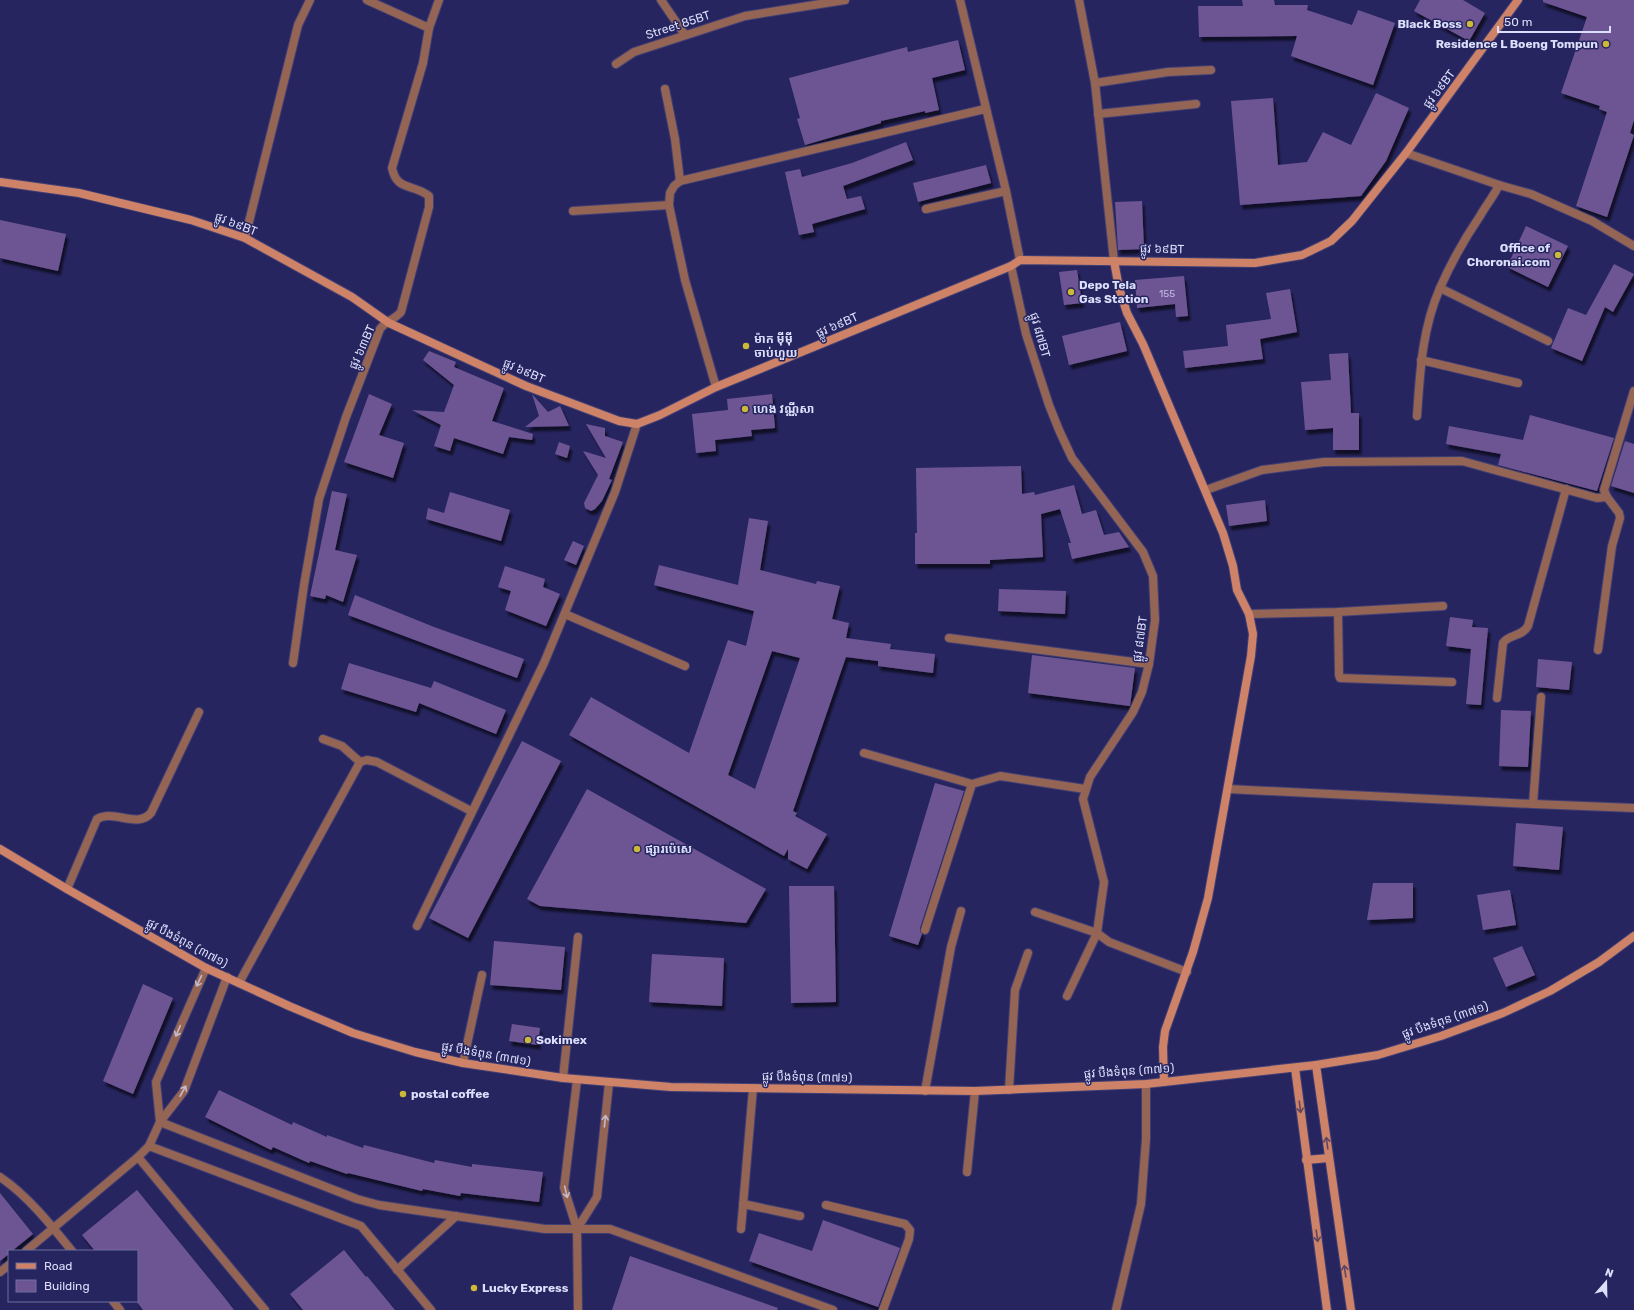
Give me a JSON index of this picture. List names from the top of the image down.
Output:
{
  "streets": {
    "street": [
      "Street 85BT",
      "ផ្លូវ ៦៩BT",
      "ផ្លូវ ៨៧BT",
      "ផ្លូវ ៦៣BT",
      "ផ្លូវ បឹងទំពុន (៣៧១)"
    ]
  },
  "crossings": [
    ["ផ្លូវ ៦៩BT", "ផ្លូវ ៨៧BT"],
    ["ផ្លូវ ៦៩BT", "ផ្លូវ ៦៣BT"]
  ],
  "places": [
    "Black Boss",
    "Residence L Boeng Tompun",
    "Office of Choronai.com",
    "Depo Tela Gas Station",
    "ម៉ាក ម៉ីម៉ី ចាប់ហួយ",
    "ហេង វណ្ណីសា",
    "ផ្សារប៉េសេ",
    "Sokimex",
    "postal coffee",
    "Lucky Express"
  ],
  "house_numbers": ["155"],
  "legend": ["Road", "Building"],
  "scale_bar": "50 m",
  "north": "top"
}
